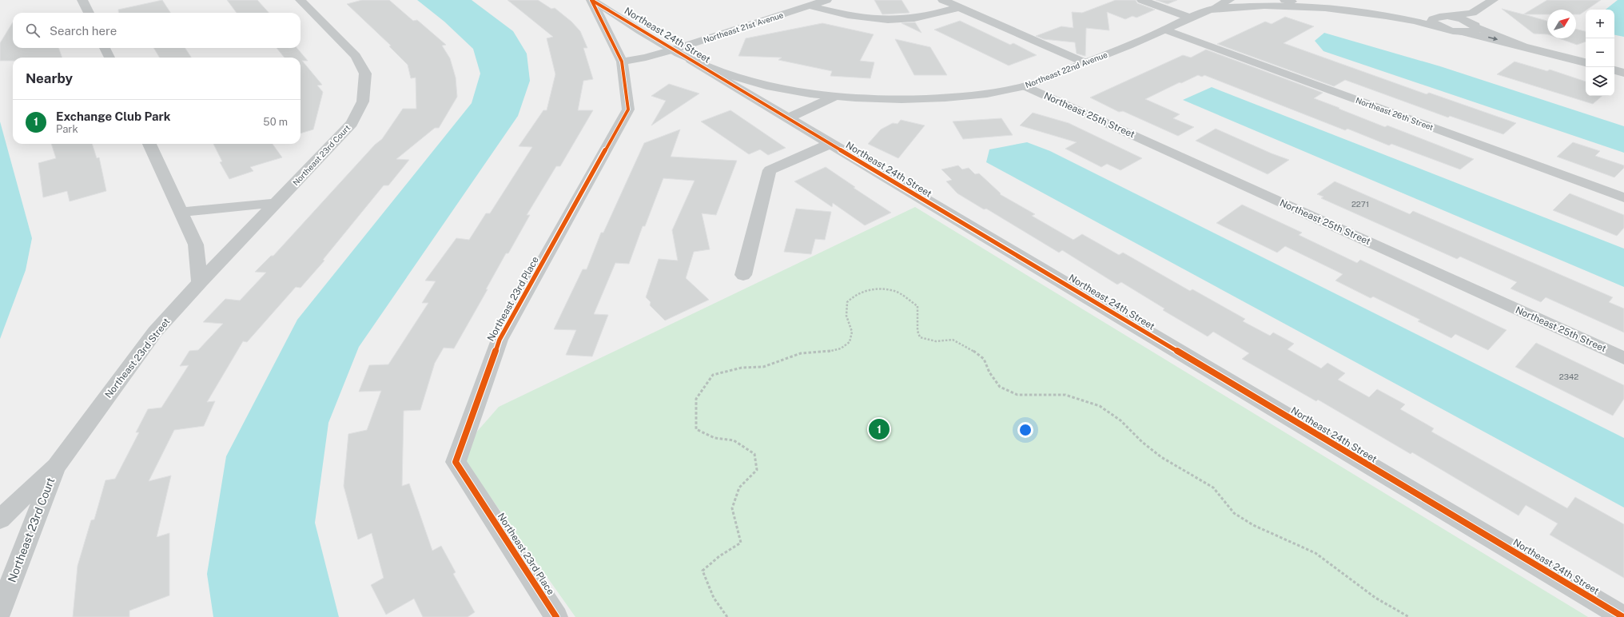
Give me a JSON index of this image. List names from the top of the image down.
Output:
{
  "streets": {
    "street": [
      "Northeast 21st Avenue",
      "Northeast 24th Street",
      "Northeast 22nd Avenue",
      "Northeast 26th Street",
      "Northeast 25th Street",
      "Northeast 23rd Court",
      "Northeast 23rd Place",
      "Northeast 23rd Street"
    ]
  },
  "crossings": [
    ["Northeast 21st Avenue", "Northeast 24th Street"],
    ["Northeast 21st Avenue", "Northeast 23rd Place"],
    ["Northeast 24th Street", "Northeast 22nd Avenue"],
    ["Northeast 24th Street", "Northeast 23rd Place"],
    ["Northeast 22nd Avenue", "Northeast 26th Street"],
    ["Northeast 22nd Avenue", "Northeast 25th Street"],
    ["Northeast 23rd Court", "Northeast 23rd Street"]
  ],
  "house_numbers": ["2271", "2342"],
  "north": "top right",
  "page": {
    "map_buttons": ["+", "−"],
    "search": "Search here",
    "heading": "Nearby",
    "list": [
      {
        "mark": "1",
        "name": "Exchange Club Park",
        "note": "Park",
        "value": "50 m"
      }
    ],
    "pins": "1"
  }
}
